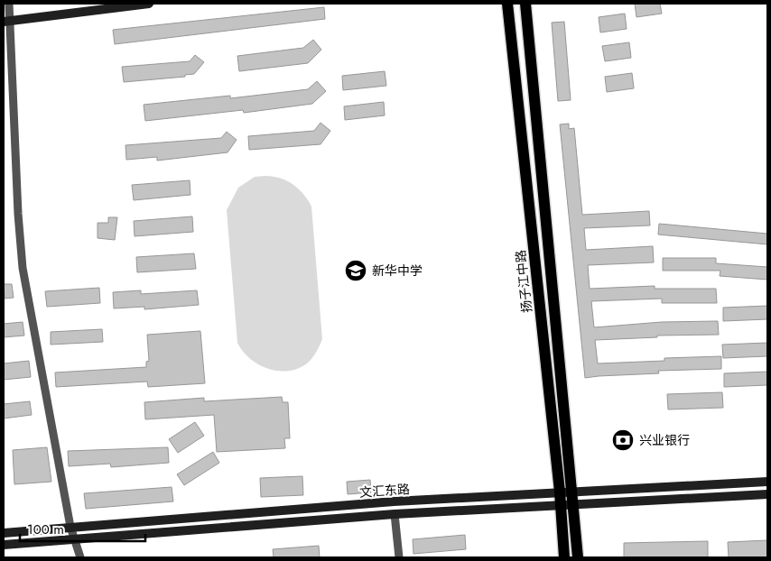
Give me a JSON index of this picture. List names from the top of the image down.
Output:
{
  "streets": {
    "main road": ["扬子江中路", "文汇东路"]
  },
  "crossings": [
    ["扬子江中路", "文汇东路"]
  ],
  "places": {
    "school or university": ["新华中学"],
    "bank": ["兴业银行"]
  },
  "scale_bar": "100 m"
}
